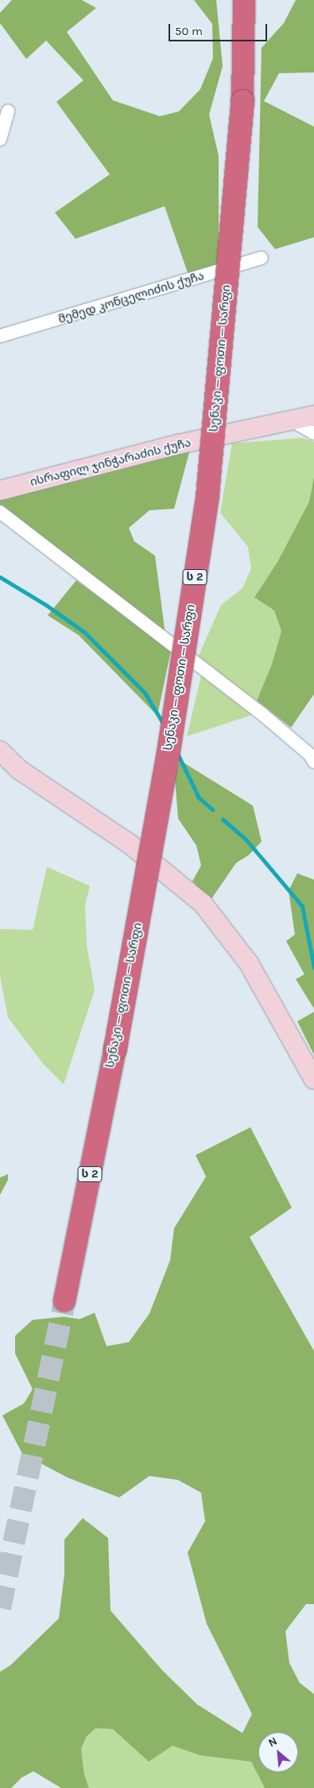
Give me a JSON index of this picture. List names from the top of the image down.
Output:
{
  "streets": {
    "highway": ["სენაკი — ფოთი — სარფი", "ს 2"],
    "street": ["მემედ კონცელიძის ქუჩა", "ისრაფილ ჯინჭარაძის ქუჩა"]
  },
  "scale_bar": "50 m",
  "north": "top left"
}
